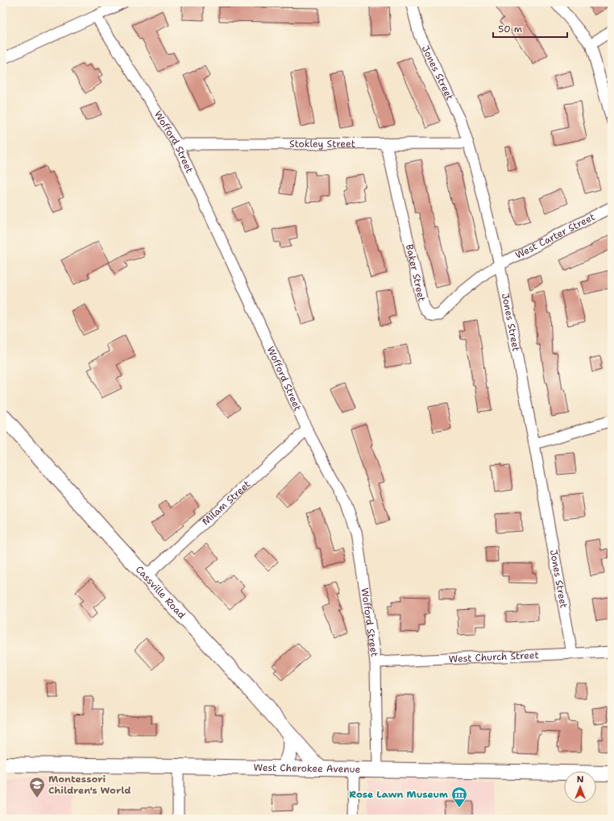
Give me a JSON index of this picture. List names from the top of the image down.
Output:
{
  "streets": {
    "main road": ["Cassville Road", "West Cherokee Avenue"],
    "street": [
      "Jones Street",
      "Wofford Street",
      "Stokley Street",
      "West Carter Street",
      "Baker Street",
      "Milam Street",
      "West Church Street"
    ]
  },
  "crossings": [
    ["Jones Street", "Stokley Street"],
    ["Jones Street", "West Carter Street"],
    ["Jones Street", "Baker Street"],
    ["Jones Street", "West Church Street"],
    ["Wofford Street", "Stokley Street"],
    ["Wofford Street", "Milam Street"],
    ["Wofford Street", "West Church Street"],
    ["Wofford Street", "West Cherokee Avenue"],
    ["Stokley Street", "Baker Street"],
    ["West Carter Street", "Baker Street"],
    ["Milam Street", "Cassville Road"],
    ["Cassville Road", "West Cherokee Avenue"]
  ],
  "places": {
    "school or university": ["Montessori Children's World"],
    "museum": ["Rose Lawn Museum"]
  },
  "scale_bar": "50 m",
  "north": "top"
}
